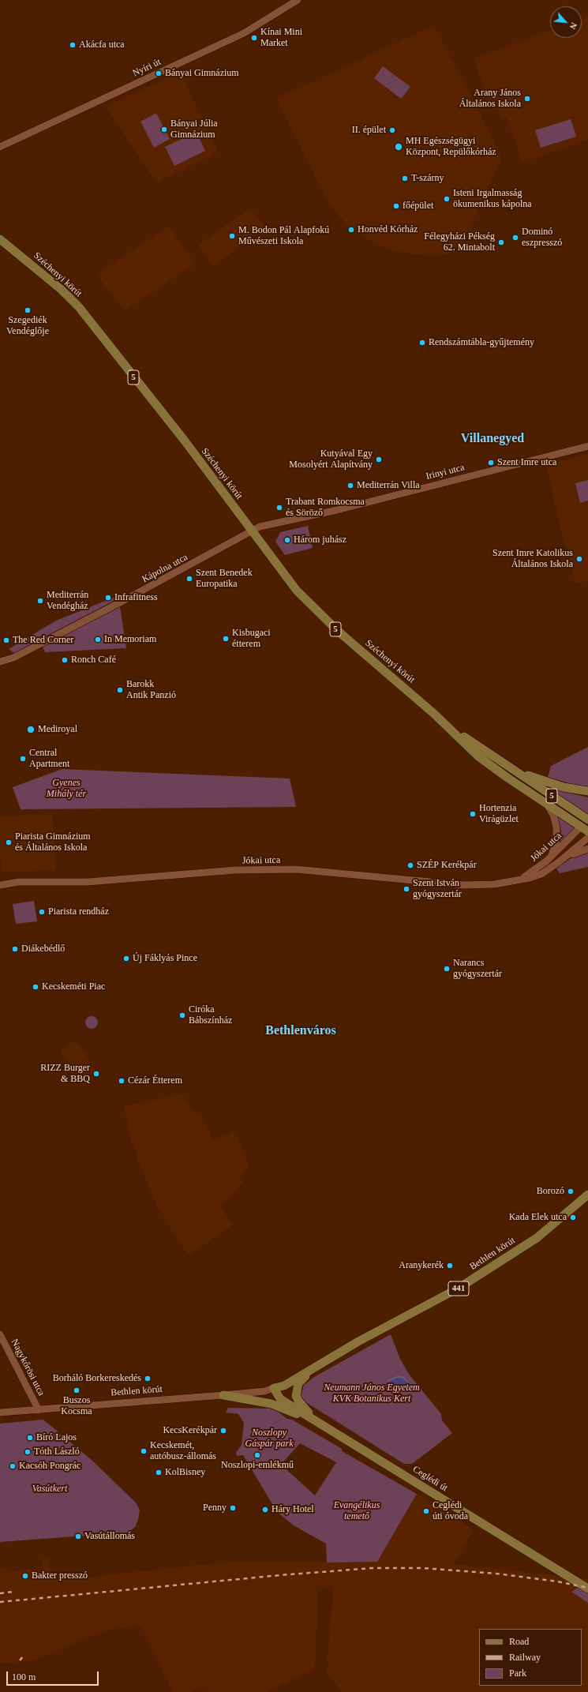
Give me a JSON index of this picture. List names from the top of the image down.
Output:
{
  "streets": {
    "main road": [
      "Széchenyi körút",
      "5",
      "Bethlen körút",
      "441",
      "Ceglédi út"
    ],
    "street": [
      "Nyíri út",
      "Irinyi utca",
      "Kápolna utca",
      "Jókai utca",
      "Nagykőrösi utca"
    ]
  },
  "crossings": [
    ["Széchenyi körút", "5"],
    ["Széchenyi körút", "Irinyi utca"],
    ["Széchenyi körút", "Kápolna utca"],
    ["Széchenyi körút", "Jókai utca"],
    ["Irinyi utca", "Kápolna utca"],
    ["Bethlen körút", "441"],
    ["Bethlen körút", "Nagykőrösi utca"]
  ],
  "districts": ["Villanegyed", "Bethlenváros"],
  "parks": [
    "Gyenes Mihály tér",
    "Neumann János Egyetem KVK Botanikus Kert",
    "Noszlopy Gáspár park",
    "Vasútkert",
    "Evangélikus temető"
  ],
  "places": [
    "Kínai Mini Market",
    "Akácfa utca",
    "Bányai Gimnázium",
    "Arany János Általános Iskola",
    "Bányai Júlia Gimnázium",
    "II. épület",
    "MH Egészségügyi Központ, Repülőkórház",
    "T-szárny",
    "Isteni Irgalmasság ökumenikus kápolna",
    "főépület",
    "Honvéd Kórház",
    "M. Bodon Pál Alapfokú Művészeti Iskola",
    "Dominó eszpresszó",
    "Félegyházi Pékség 62. Mintabolt",
    "Szegediék Vendéglője",
    "Rendszámtábla-gyűjtemény",
    "Kutyával Egy Mosolyért Alapítvány",
    "Szent Imre utca",
    "Mediterrán Villa",
    "Trabant Romkocsma és Söröző",
    "Három juhász",
    "Szent Imre Katolikus Általános Iskola",
    "Szent Benedek Europatika",
    "Infrafitness",
    "Mediterrán Vendégház",
    "Kisbugaci étterem",
    "In Memoriam",
    "The Red Corner",
    "Ronch Café",
    "Barokk Antik Panzió",
    "Mediroyal",
    "Central Apartment",
    "Hortenzia Virágüzlet",
    "Piarista Gimnázium és Általános Iskola",
    "SZÉP Kerékpár",
    "Szent István gyógyszertár",
    "Piarista rendház",
    "Diákebédlő",
    "Új Fáklyás Pince",
    "Narancs gyógyszertár",
    "Kecskeméti Piac",
    "Ciróka Bábszínház",
    "RIZZ Burger & BBQ",
    "Cézár Étterem",
    "Borozó",
    "Kada Elek utca",
    "Aranykerék",
    "Borháló Borkereskedés",
    "Buszos Kocsma",
    "KecsKerékpár",
    "Bíró Lajos",
    "Kecskemét, autóbusz-állomás",
    "Tóth László",
    "Noszlopi-emlékmű",
    "Kacsóh Pongrác",
    "KolBisney",
    "Penny",
    "Háry Hotel",
    "Ceglédi úti óvoda",
    "Vasútállomás",
    "Bakter presszó"
  ],
  "legend": ["Road", "Railway", "Park"],
  "scale_bar": "100 m",
  "north": "bottom right"
}
